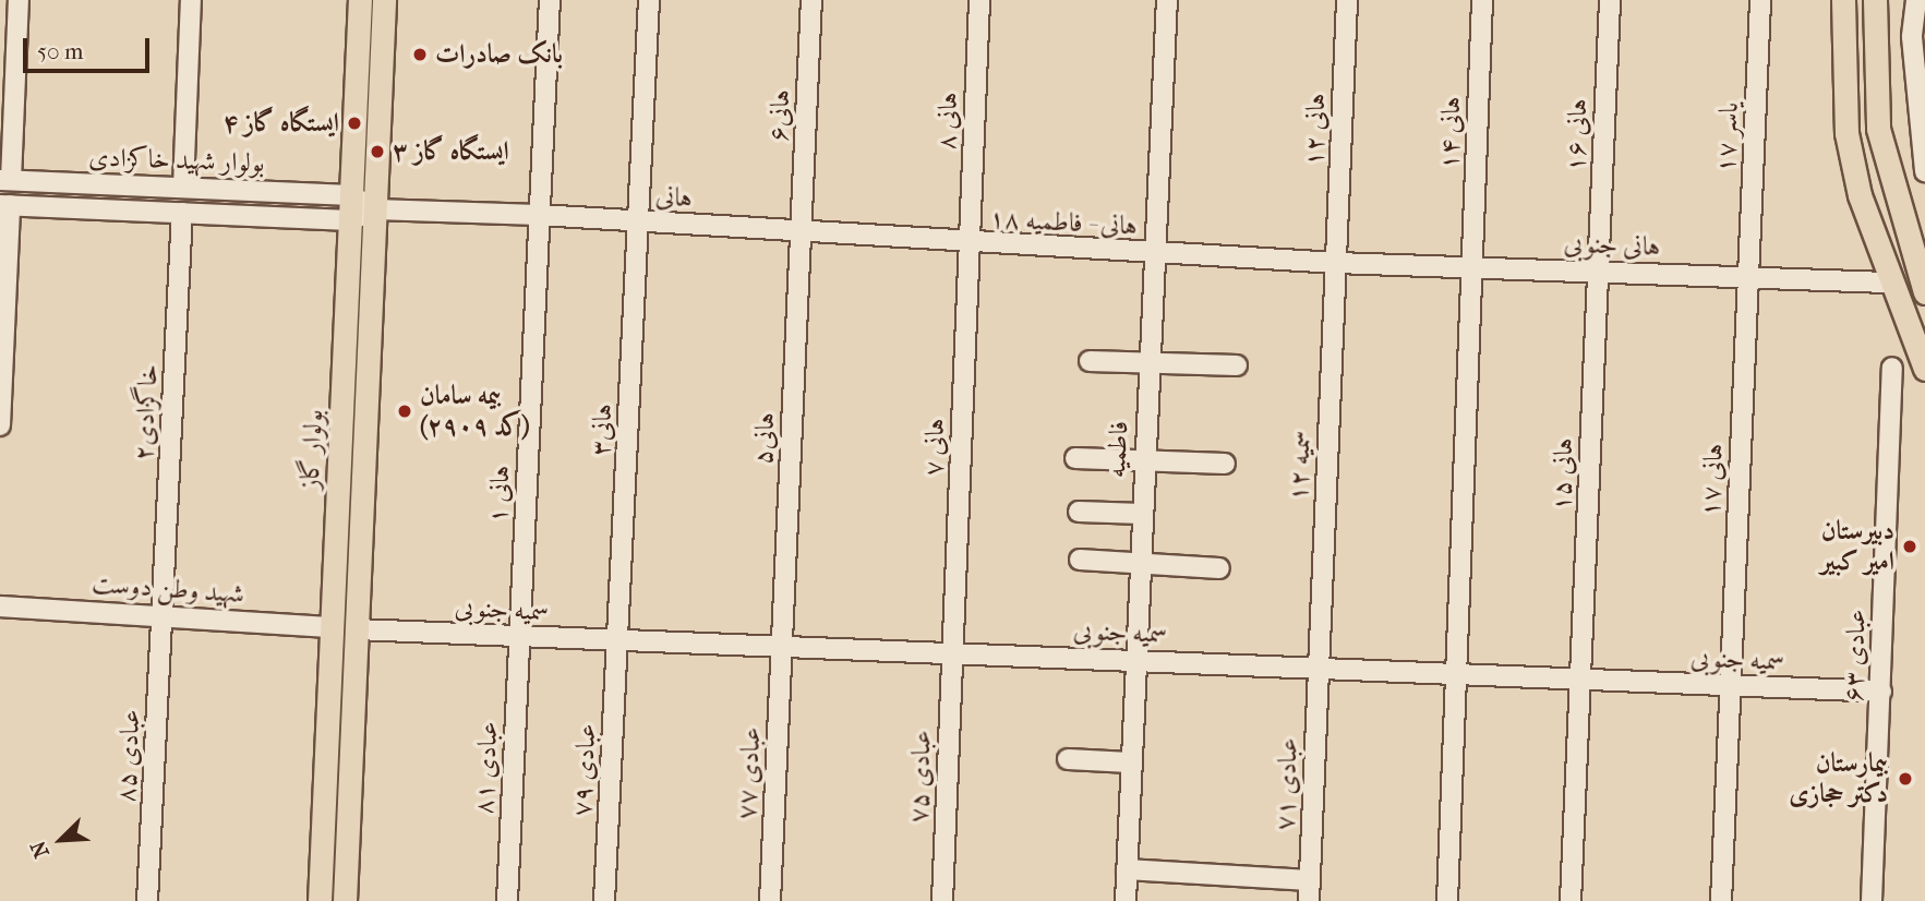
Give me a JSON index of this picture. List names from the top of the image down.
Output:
{
  "streets": {
    "main road": ["بولوار گاز"],
    "street": [
      "هانی۶",
      "هانی ۸",
      "هانی ۱۲",
      "هانی ۱۴",
      "هانی ۱۶",
      "یاسر ۱۷",
      "بولوار شهید خاکزادی",
      "هانی",
      "هانی - فاطمیه ۱۸",
      "هانی جنوبی",
      "خاگزادی۲",
      "هانی۳",
      "هانی۵",
      "هانی ۷",
      "فاطمیه",
      "سمیه ۱۲",
      "هانی ۱۵",
      "هانی ۱۷",
      "هانی ۱",
      "شهید وطن دوست",
      "سمیه جنوبی",
      "عبادی ۶۳",
      "عبادی ۸۵",
      "عبادی ۸۱",
      "عبادی ۷۹",
      "عبادی ۷۷",
      "عبادی ۷۵",
      "عبادی ۷۱"
    ]
  },
  "crossings": [
    ["هانی۶", "هانی"],
    ["هانی۶", "هانی۵"],
    ["هانی ۸", "هانی"],
    ["هانی ۸", "هانی - فاطمیه ۱۸"],
    ["هانی ۸", "هانی ۷"],
    ["هانی ۱۲", "هانی - فاطمیه ۱۸"],
    ["هانی ۱۲", "هانی جنوبی"],
    ["هانی ۱۲", "سمیه ۱۲"],
    ["هانی ۱۴", "هانی جنوبی"],
    ["هانی ۱۴", "سمیه جنوبی"],
    ["هانی ۱۶", "هانی جنوبی"],
    ["هانی ۱۶", "هانی ۱۵"],
    ["یاسر ۱۷", "هانی جنوبی"],
    ["یاسر ۱۷", "هانی ۱۷"],
    ["بولوار شهید خاکزادی", "بولوار گاز"],
    ["هانی", "هانی - فاطمیه ۱۸"],
    ["هانی", "هانی۳"],
    ["هانی", "هانی۵"],
    ["هانی", "هانی ۷"],
    ["هانی", "بولوار گاز"],
    ["هانی", "هانی ۱"],
    ["هانی - فاطمیه ۱۸", "هانی جنوبی"],
    ["هانی - فاطمیه ۱۸", "هانی ۷"],
    ["هانی - فاطمیه ۱۸", "فاطمیه"],
    ["هانی - فاطمیه ۱۸", "سمیه ۱۲"],
    ["هانی جنوبی", "سمیه ۱۲"],
    ["هانی جنوبی", "هانی ۱۵"],
    ["هانی جنوبی", "هانی ۱۷"],
    ["خاگزادی۲", "شهید وطن دوست"],
    ["خاگزادی۲", "عبادی ۸۵"],
    ["هانی۳", "سمیه جنوبی"],
    ["هانی۳", "عبادی ۷۹"],
    ["هانی۵", "سمیه جنوبی"],
    ["هانی۵", "عبادی ۷۷"],
    ["هانی ۷", "سمیه جنوبی"],
    ["هانی ۷", "عبادی ۷۵"],
    ["بولوار گاز", "شهید وطن دوست"],
    ["بولوار گاز", "سمیه جنوبی"],
    ["فاطمیه", "سمیه جنوبی"],
    ["سمیه ۱۲", "سمیه جنوبی"],
    ["سمیه ۱۲", "عبادی ۷۱"],
    ["هانی ۱۵", "سمیه جنوبی"],
    ["هانی ۱۷", "سمیه جنوبی"],
    ["هانی ۱", "سمیه جنوبی"],
    ["هانی ۱", "عبادی ۸۱"],
    ["شهید وطن دوست", "عبادی ۸۵"],
    ["سمیه جنوبی", "عبادی ۶۳"],
    ["سمیه جنوبی", "عبادی ۸۱"],
    ["سمیه جنوبی", "عبادی ۷۹"],
    ["سمیه جنوبی", "عبادی ۷۷"],
    ["سمیه جنوبی", "عبادی ۷۵"],
    ["سمیه جنوبی", "عبادی ۷۱"]
  ],
  "places": [
    "بانک صادرات",
    "ایستگاه گاز ۴",
    "ایستگاه گاز ۳",
    "بیمه سامان (کد ۲۹۰۹)",
    "دبیرستان امیر کبیر",
    "بیمارستان دکتر حجازی"
  ],
  "scale_bar": "50 m",
  "north": "bottom left"
}
